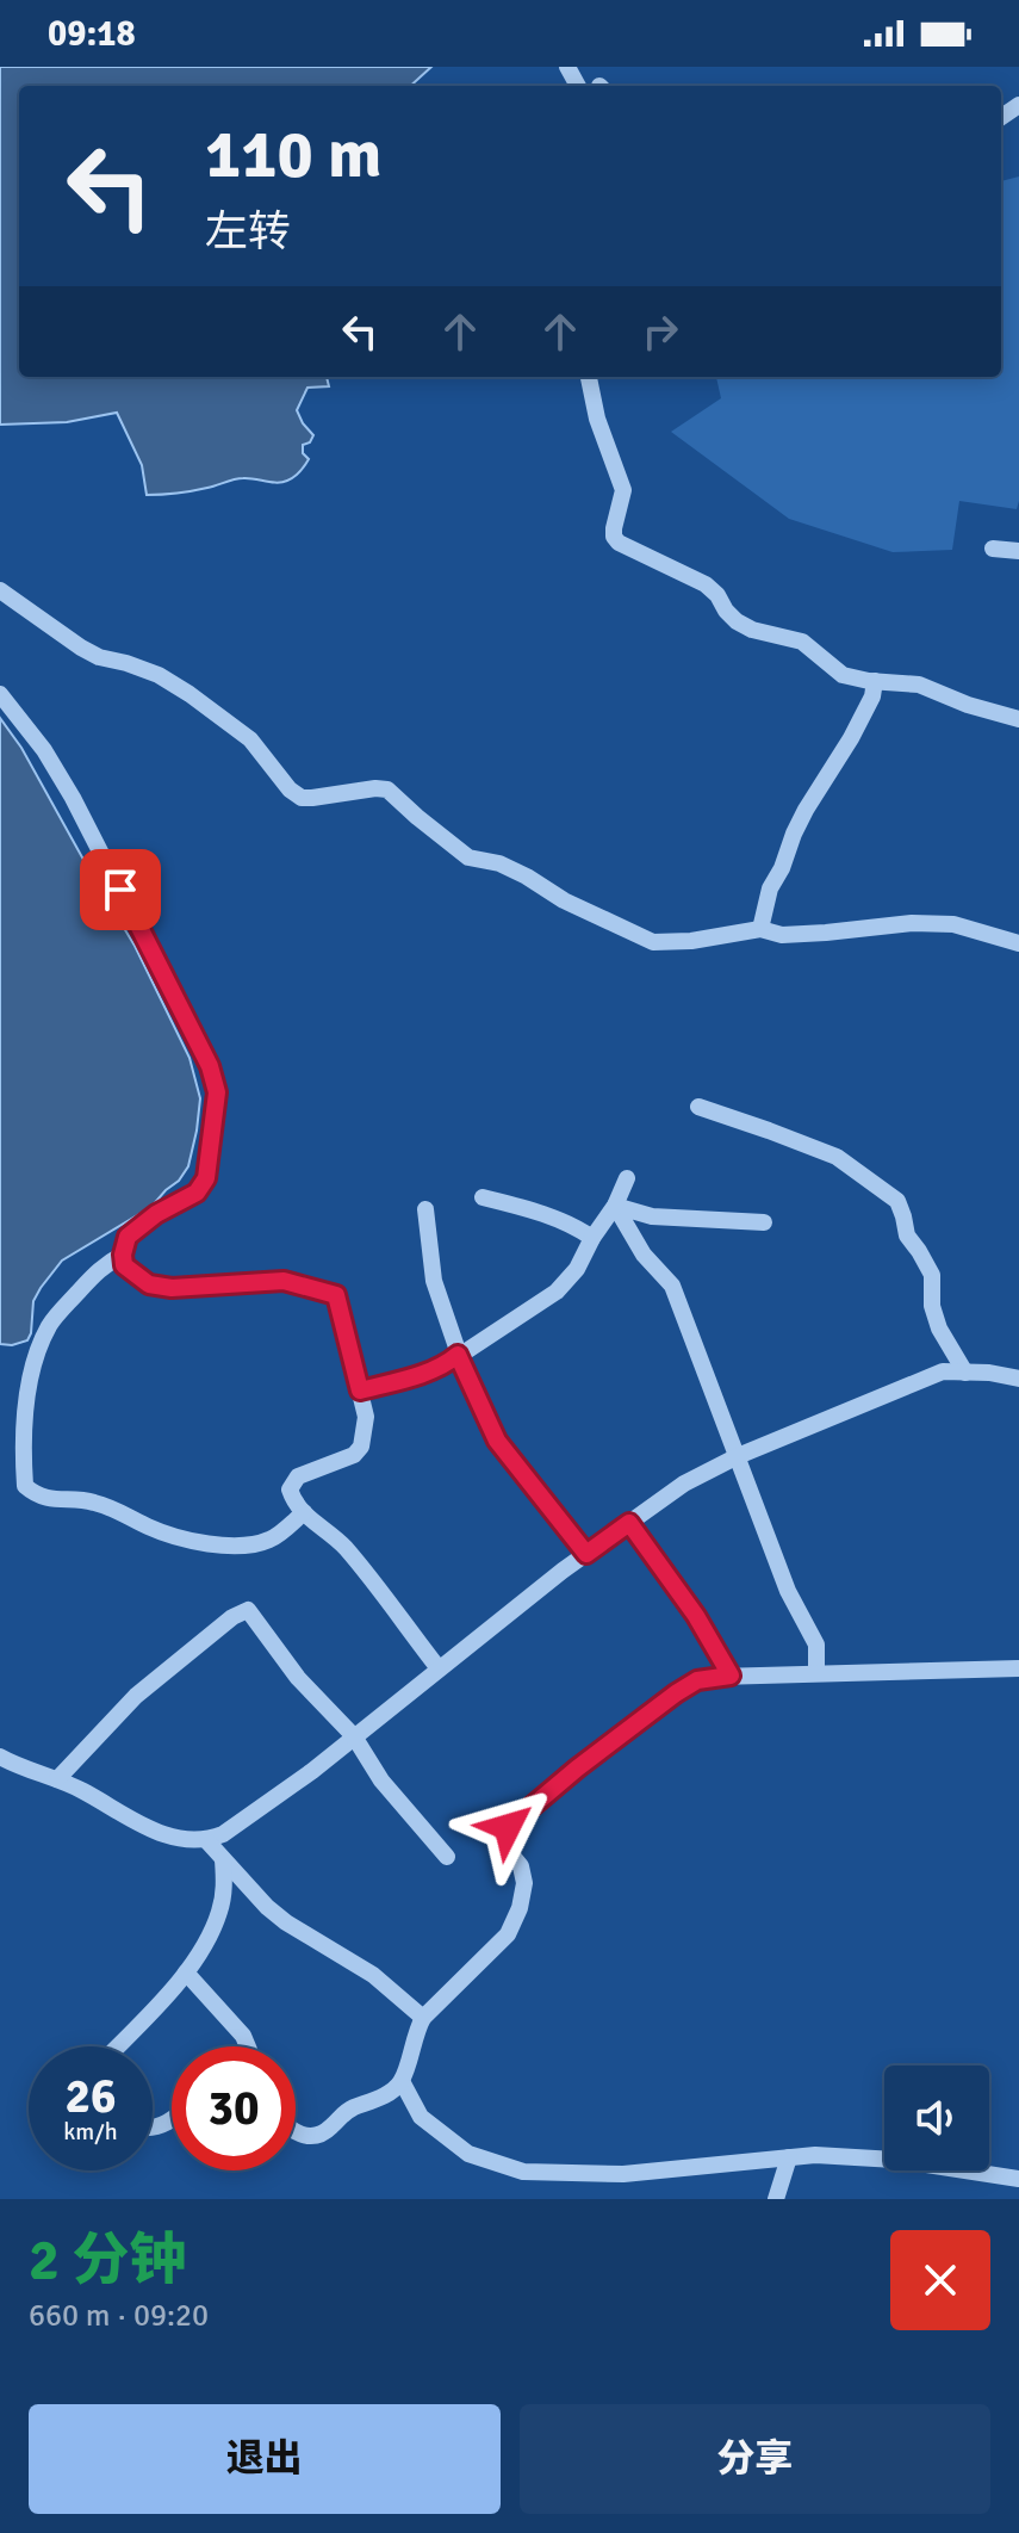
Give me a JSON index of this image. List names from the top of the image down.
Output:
{
  "page": {
    "status": "09:18",
    "turn": ["110 m", "左转"],
    "speed": "26 km/h",
    "limit": "30",
    "heading": ["2 分钟", "660 m · 09:20"],
    "buttons": ["退出", "分享"]
  }
}
